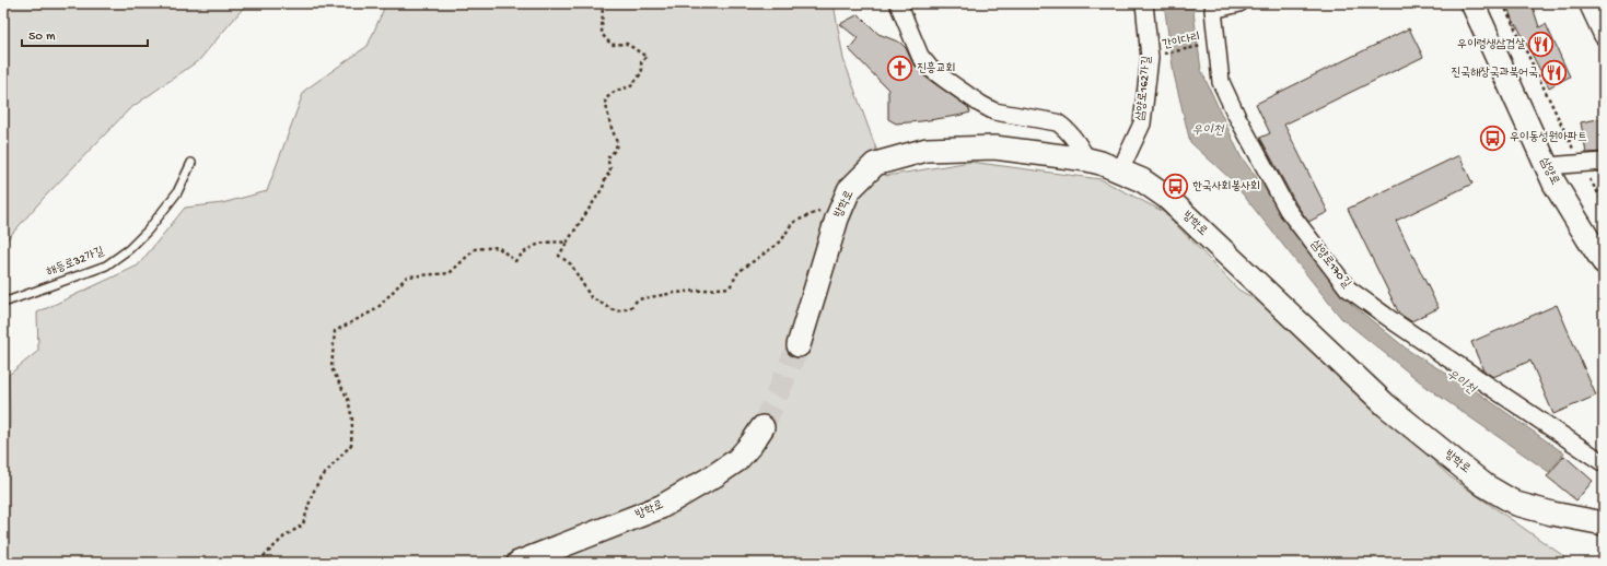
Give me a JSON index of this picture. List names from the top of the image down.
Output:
{
  "streets": {
    "main road": ["삼양로", "방학로"],
    "street": ["삼양로162가길", "삼양로170길"],
    "lane": ["해등로32가길"],
    "path": ["간이다리"]
  },
  "crossings": [
    ["간이다리", "삼양로162가길"],
    ["간이다리", "삼양로170길"],
    ["삼양로162가길", "방학로"]
  ],
  "water": ["우이천"],
  "places": {
    "restaurant": ["우이령생삼겹살", "진국해장국과북어국"],
    "church": ["진흥교회"],
    "bus stop": ["우이동성원아파트", "한국사회봉사회"]
  },
  "scale_bar": "50 m"
}
